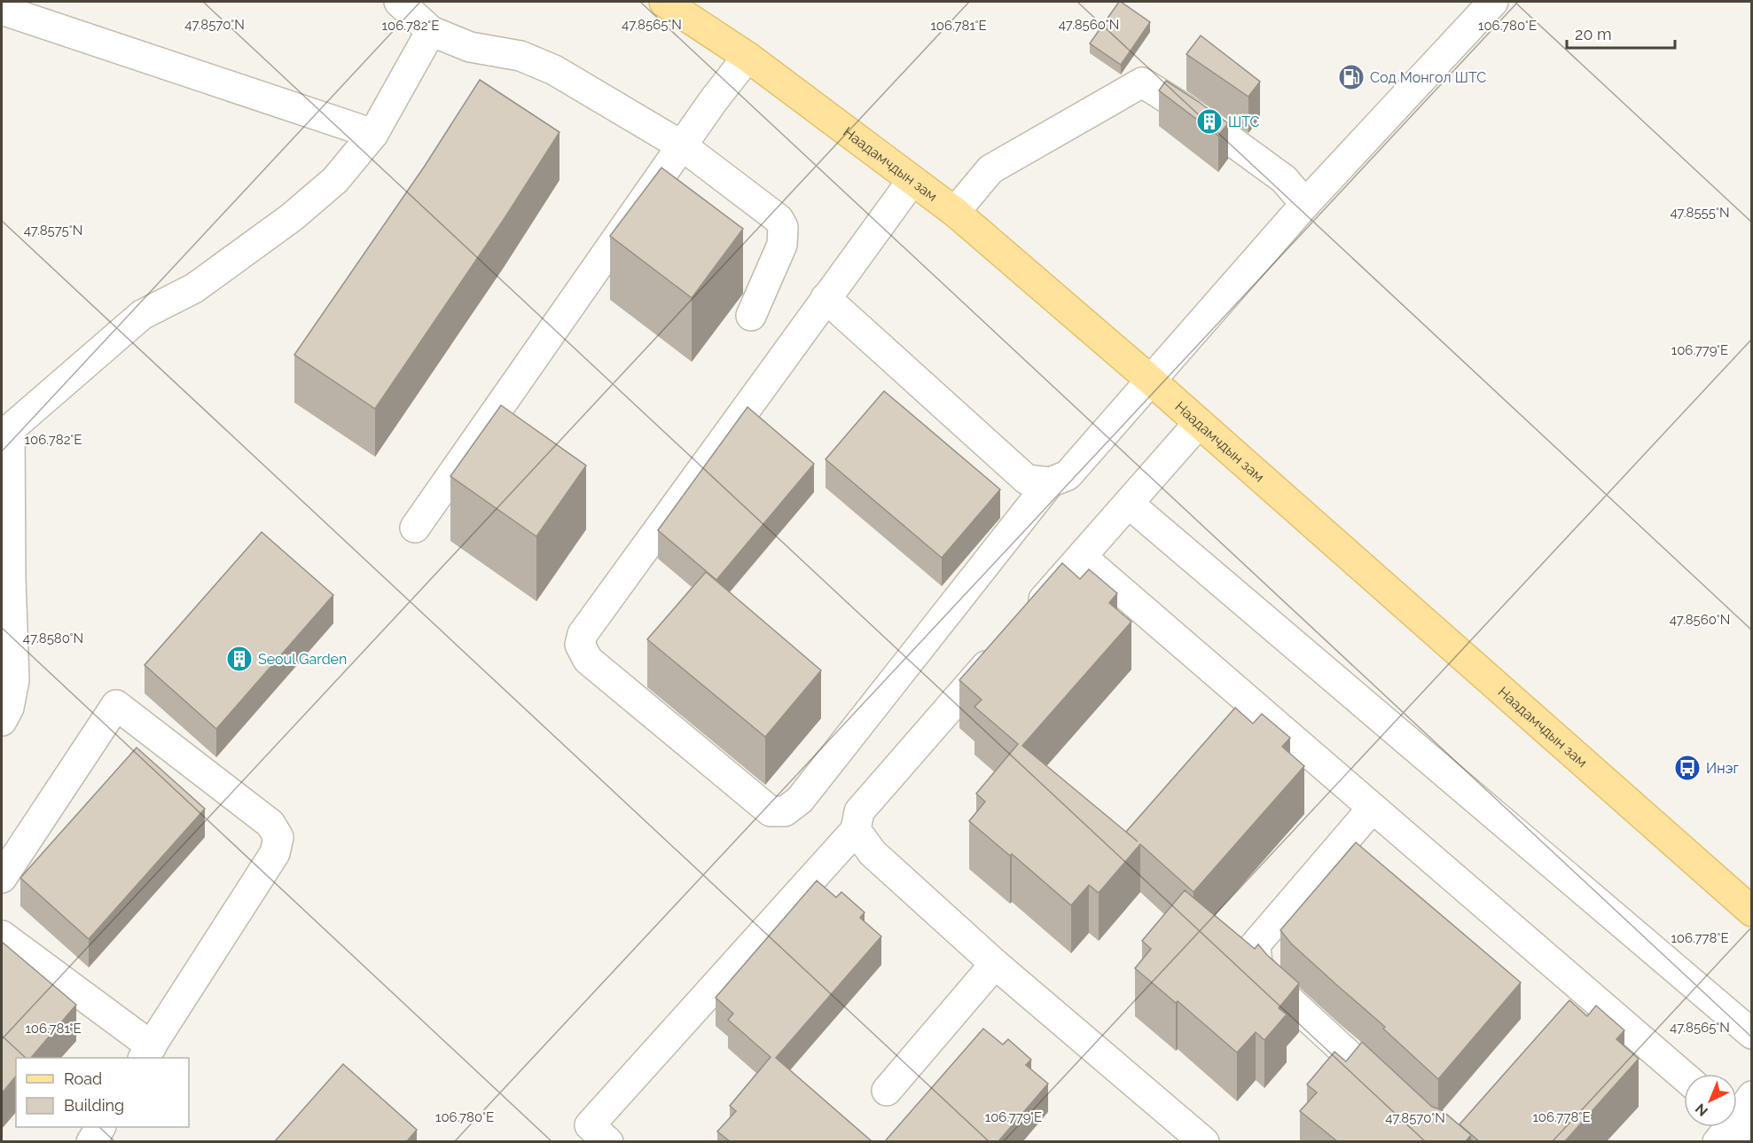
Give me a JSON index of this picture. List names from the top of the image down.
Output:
{
  "streets": {
    "main road": ["Наадамчдын зам"]
  },
  "places": {
    "fuel station": ["Сод Монгол ШТС"],
    "building": ["ШТС", "Seoul Garden"],
    "bus stop": ["Инэг"]
  },
  "legend": ["Road", "Building"],
  "scale_bar": "20 m",
  "north": "bottom left",
  "coordinates": [
    "47.8565°N",
    "47.8560°N",
    "47.8570°N",
    "106.782°E",
    "106.781°E",
    "106.780°E",
    "47.8555°N",
    "47.8575°N",
    "106.779°E",
    "47.8580°N",
    "106.778°E"
  ]
}
